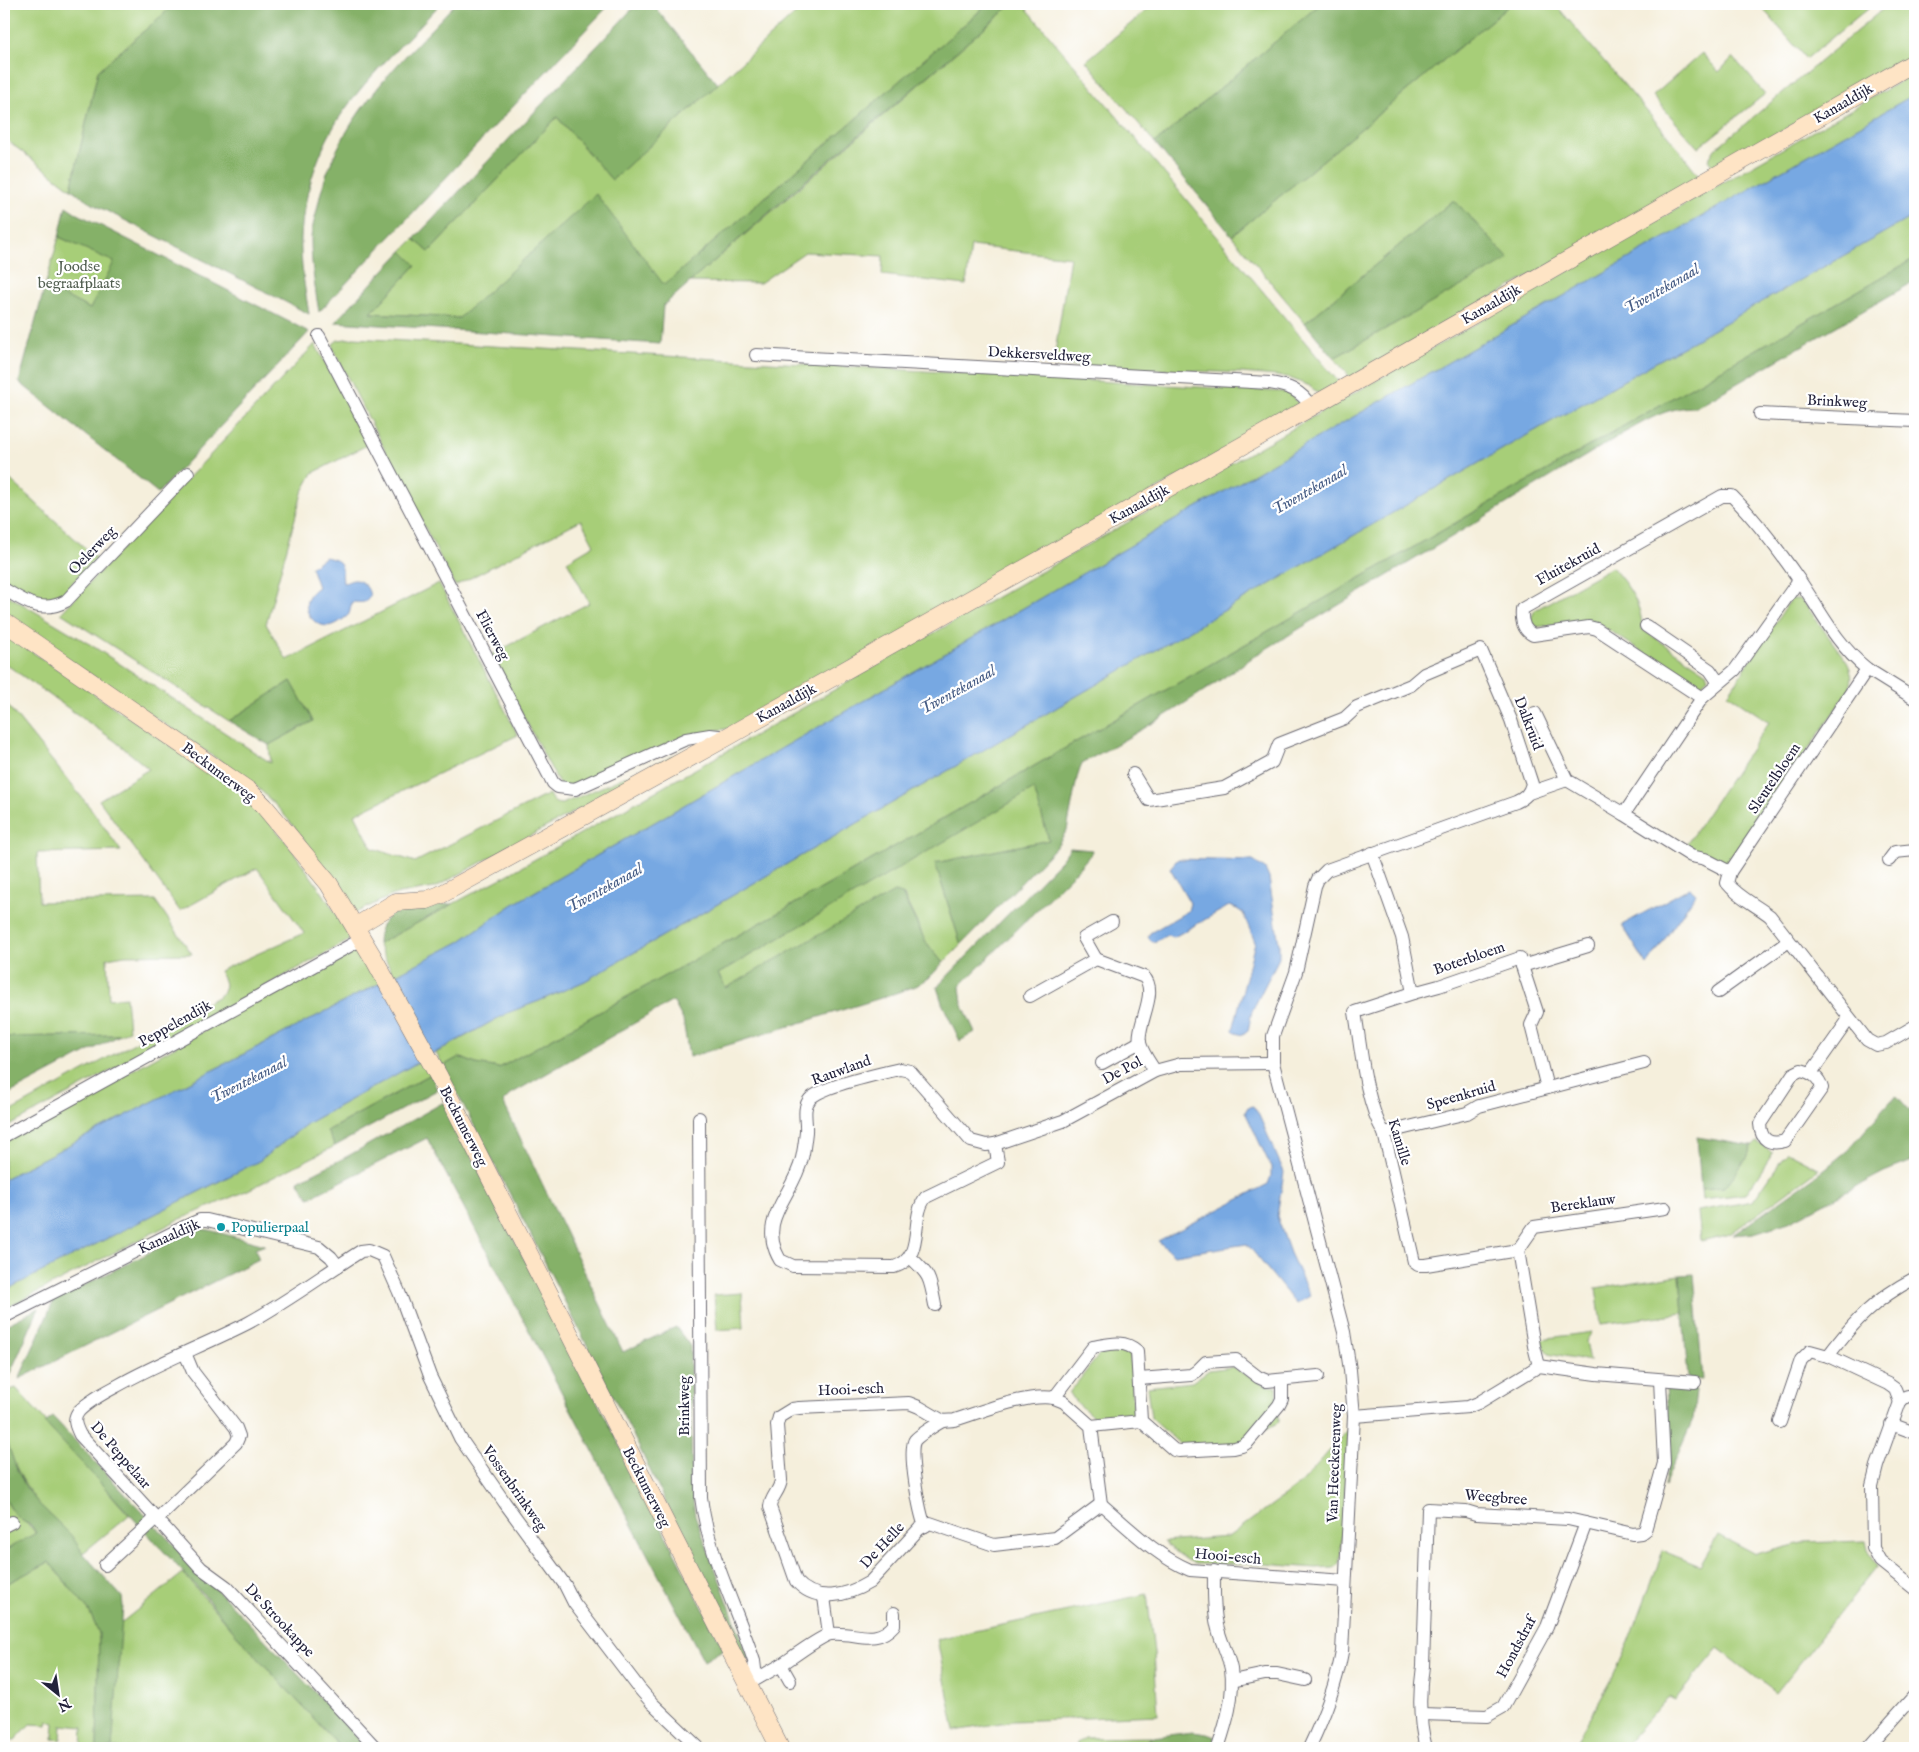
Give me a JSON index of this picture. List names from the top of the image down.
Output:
{
  "streets": {
    "street": [
      "Kanaaldijk",
      "Dekkersveldweg",
      "Brinkweg",
      "Oelerweg",
      "Fluitekruid",
      "Flierweg",
      "Dalkruid",
      "Beckumerweg",
      "Sleutelbloem",
      "Boterbloem",
      "Peppelendijk",
      "Rauwland",
      "De Pol",
      "Speenkruid",
      "Kamille",
      "Bereklauw",
      "Hooi-esch",
      "De Peppelaar",
      "Van Heeckerenweg",
      "Vossenbrinkweg",
      "Weegbree",
      "De Helle",
      "De Strookappe",
      "Hondsdraf"
    ]
  },
  "crossings": [
    ["Kanaaldijk", "Dekkersveldweg"],
    ["Kanaaldijk", "Flierweg"],
    ["Kanaaldijk", "Beckumerweg"],
    ["Kanaaldijk", "Peppelendijk"],
    ["Kanaaldijk", "De Peppelaar"],
    ["Kanaaldijk", "Vossenbrinkweg"],
    ["Brinkweg", "Beckumerweg"],
    ["Fluitekruid", "Sleutelbloem"],
    ["Beckumerweg", "Peppelendijk"],
    ["Boterbloem", "Kamille"],
    ["Rauwland", "De Pol"],
    ["De Pol", "Van Heeckerenweg"],
    ["Speenkruid", "Kamille"],
    ["Kamille", "Bereklauw"],
    ["Hooi-esch", "Van Heeckerenweg"],
    ["Hooi-esch", "De Helle"],
    ["De Peppelaar", "Vossenbrinkweg"],
    ["De Peppelaar", "De Strookappe"],
    ["Weegbree", "Hondsdraf"]
  ],
  "water": ["Twentekanaal"],
  "parks": ["Joodse begraafplaats"],
  "places": ["Populierpaal"],
  "north": "bottom right"
}
